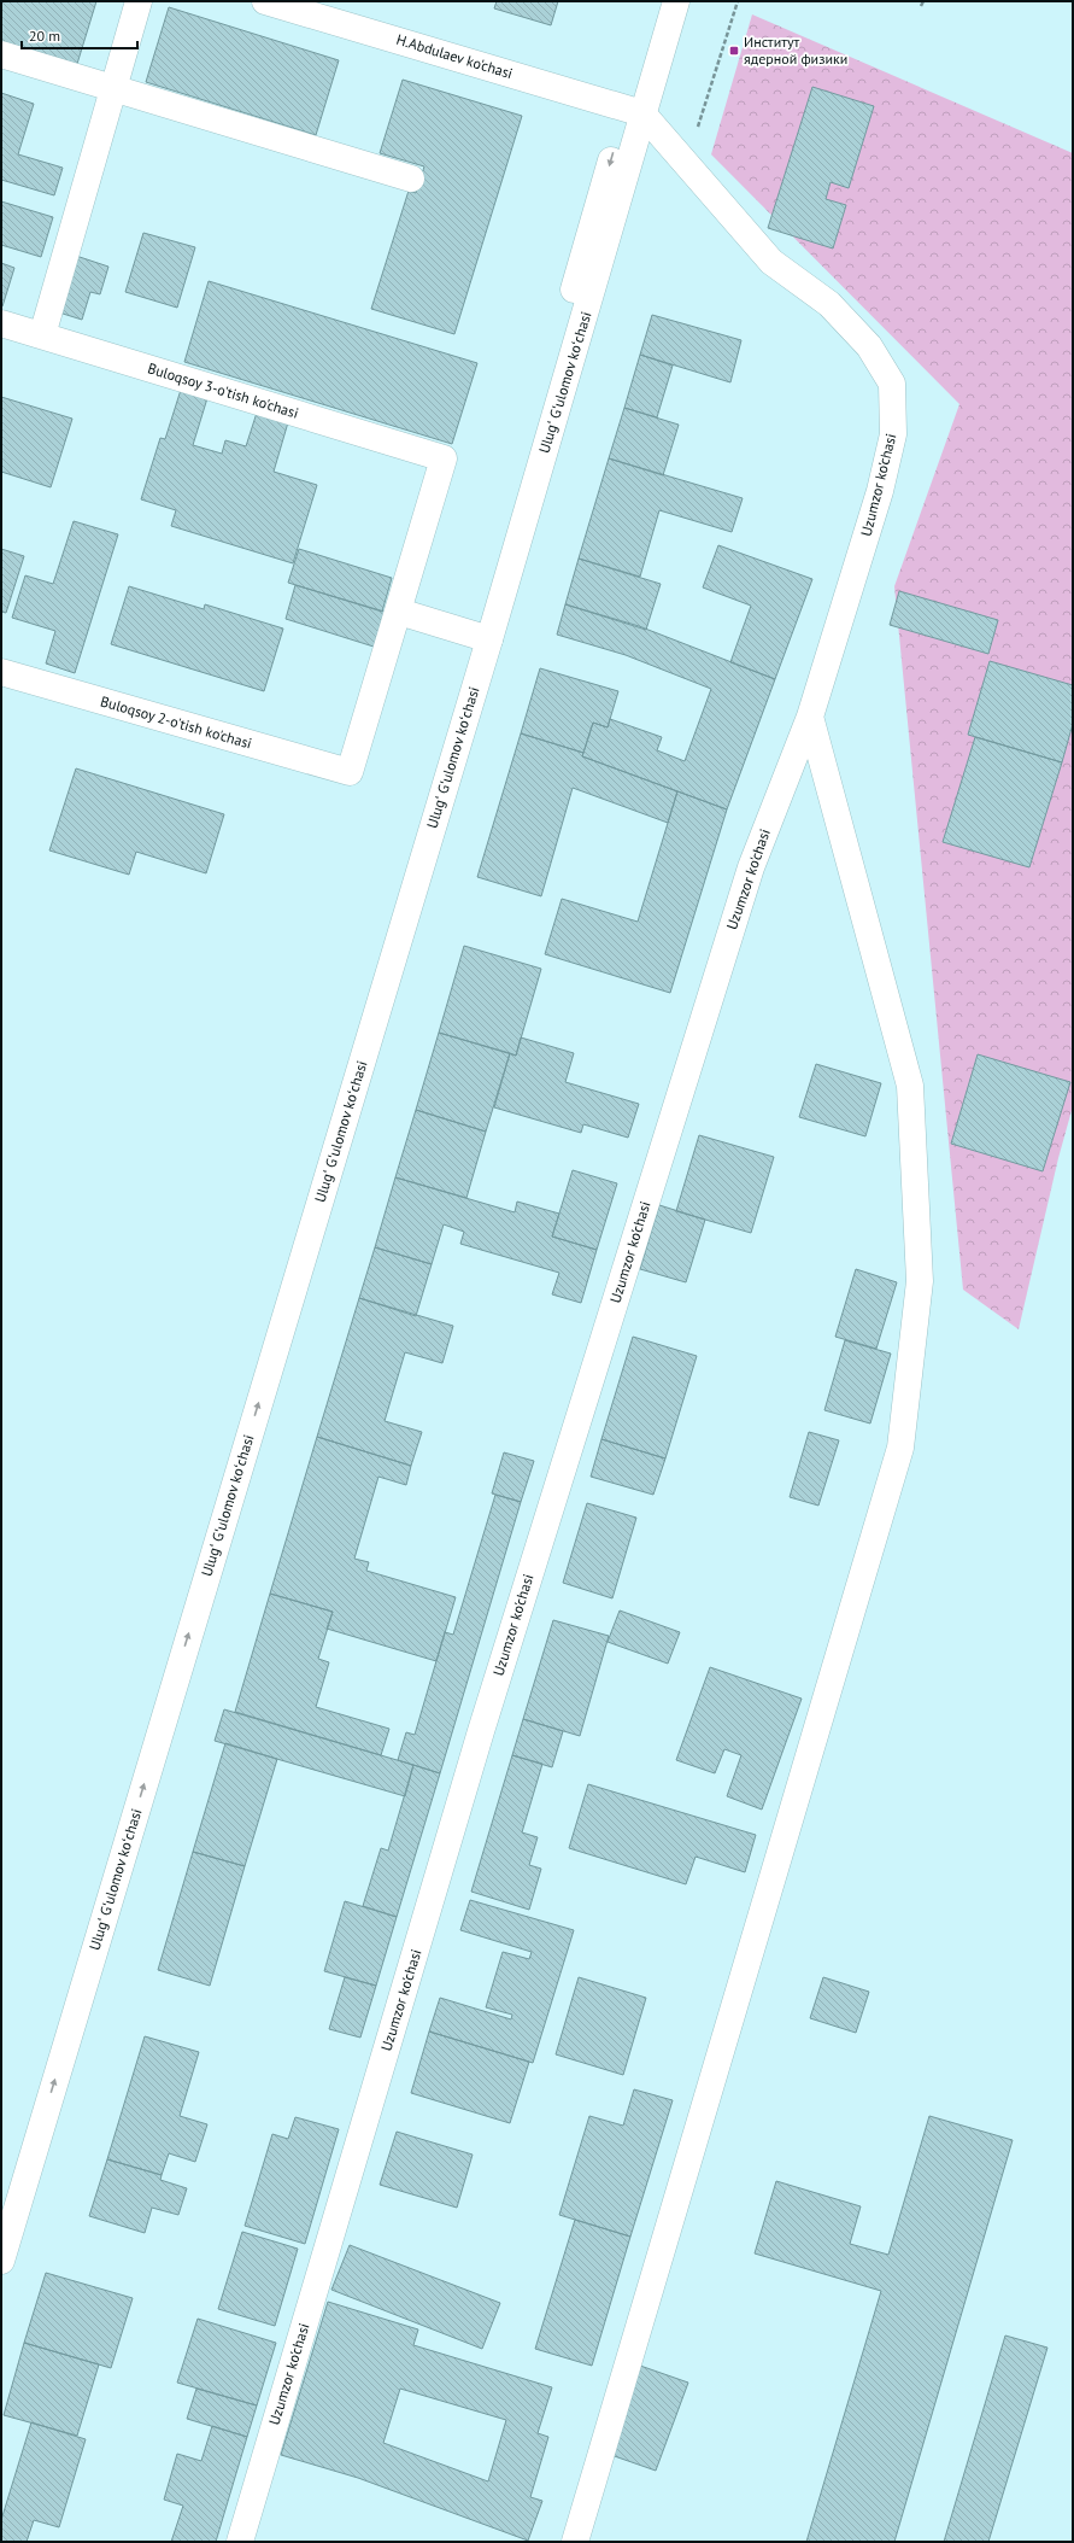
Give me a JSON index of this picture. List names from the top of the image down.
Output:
{
  "streets": {
    "street": [
      "H.Abdulaev ko'chasi",
      "Ulugʻ Gʻulomov koʻchasi",
      "Buloqsoy 3-o'tish ko'chasi",
      "Uzumzor ko'chasi",
      "Buloqsoy 2-o'tish ko'chasi"
    ]
  },
  "crossings": [
    ["H.Abdulaev ko'chasi", "Ulugʻ Gʻulomov koʻchasi"],
    ["H.Abdulaev ko'chasi", "Uzumzor ko'chasi"],
    ["Ulugʻ Gʻulomov koʻchasi", "Uzumzor ko'chasi"],
    ["Buloqsoy 3-o'tish ko'chasi", "Buloqsoy 2-o'tish ko'chasi"]
  ],
  "places": {
    "transit": ["Институт ядерной физики"]
  },
  "scale_bar": "20 m"
}
